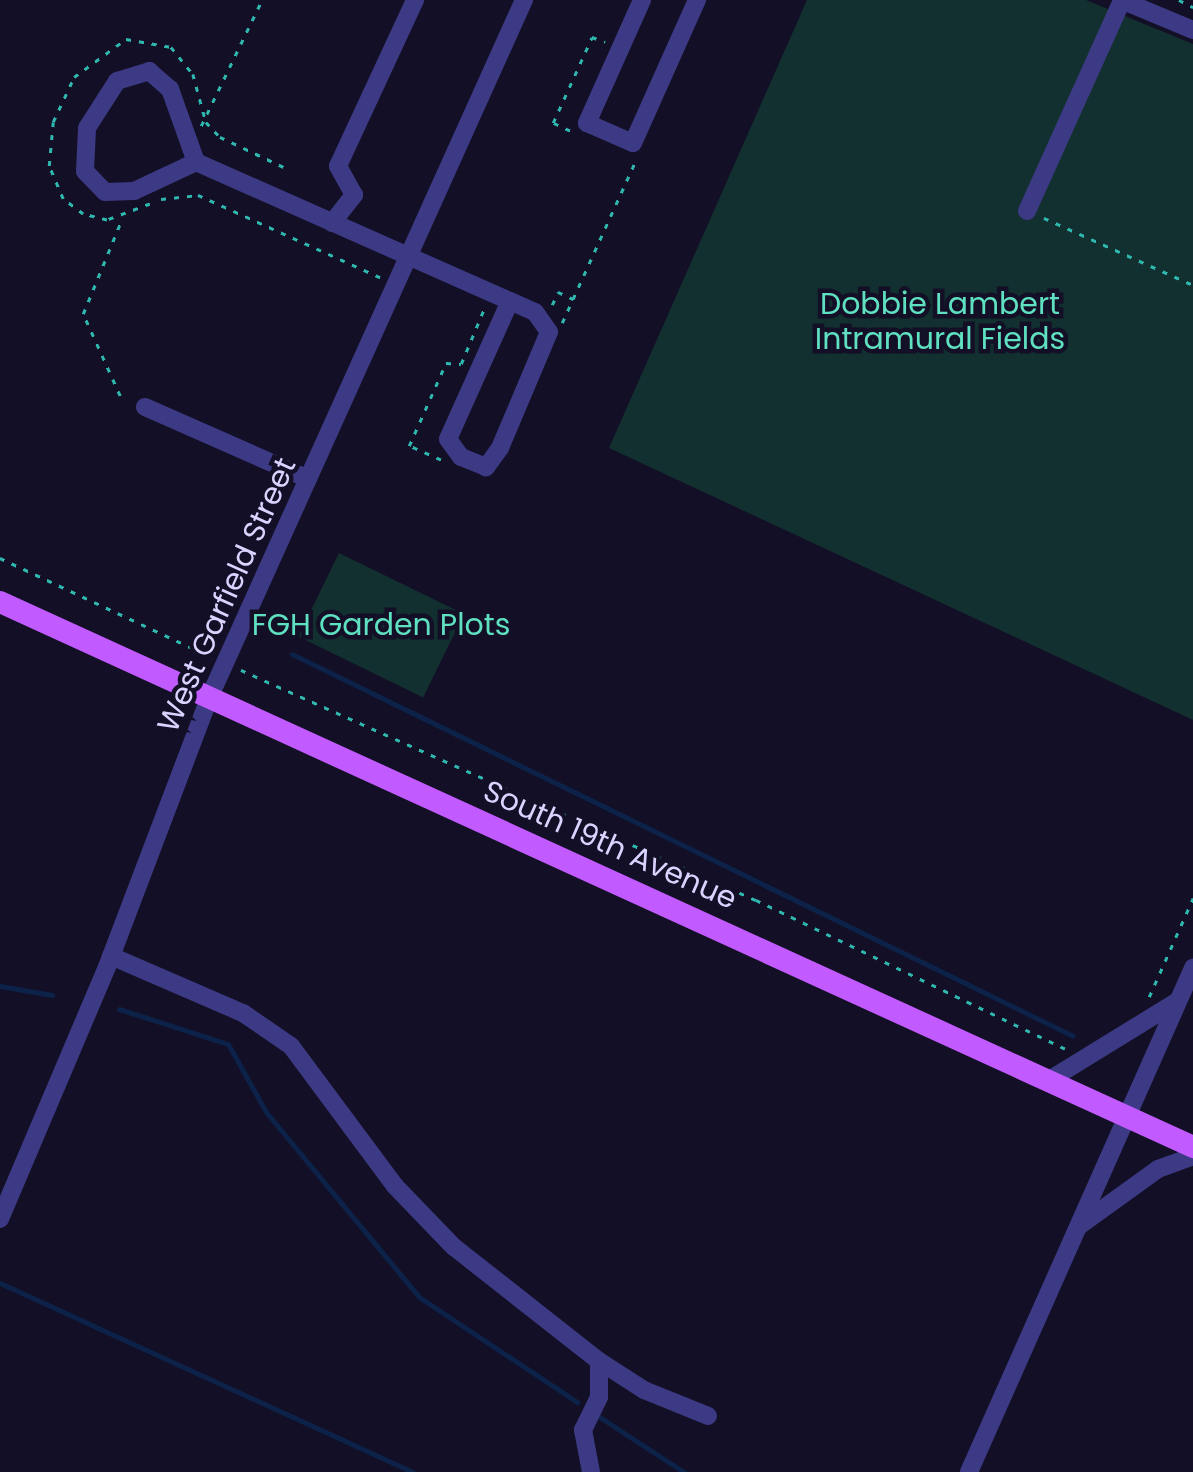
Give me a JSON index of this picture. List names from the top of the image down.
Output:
{
  "streets": {
    "main road": ["South 19th Avenue"],
    "street": ["West Garfield Street"]
  },
  "crossings": [
    ["West Garfield Street", "South 19th Avenue"]
  ],
  "parks": ["Dobbie Lambert Intramural Fields", "FGH Garden Plots"]
}
